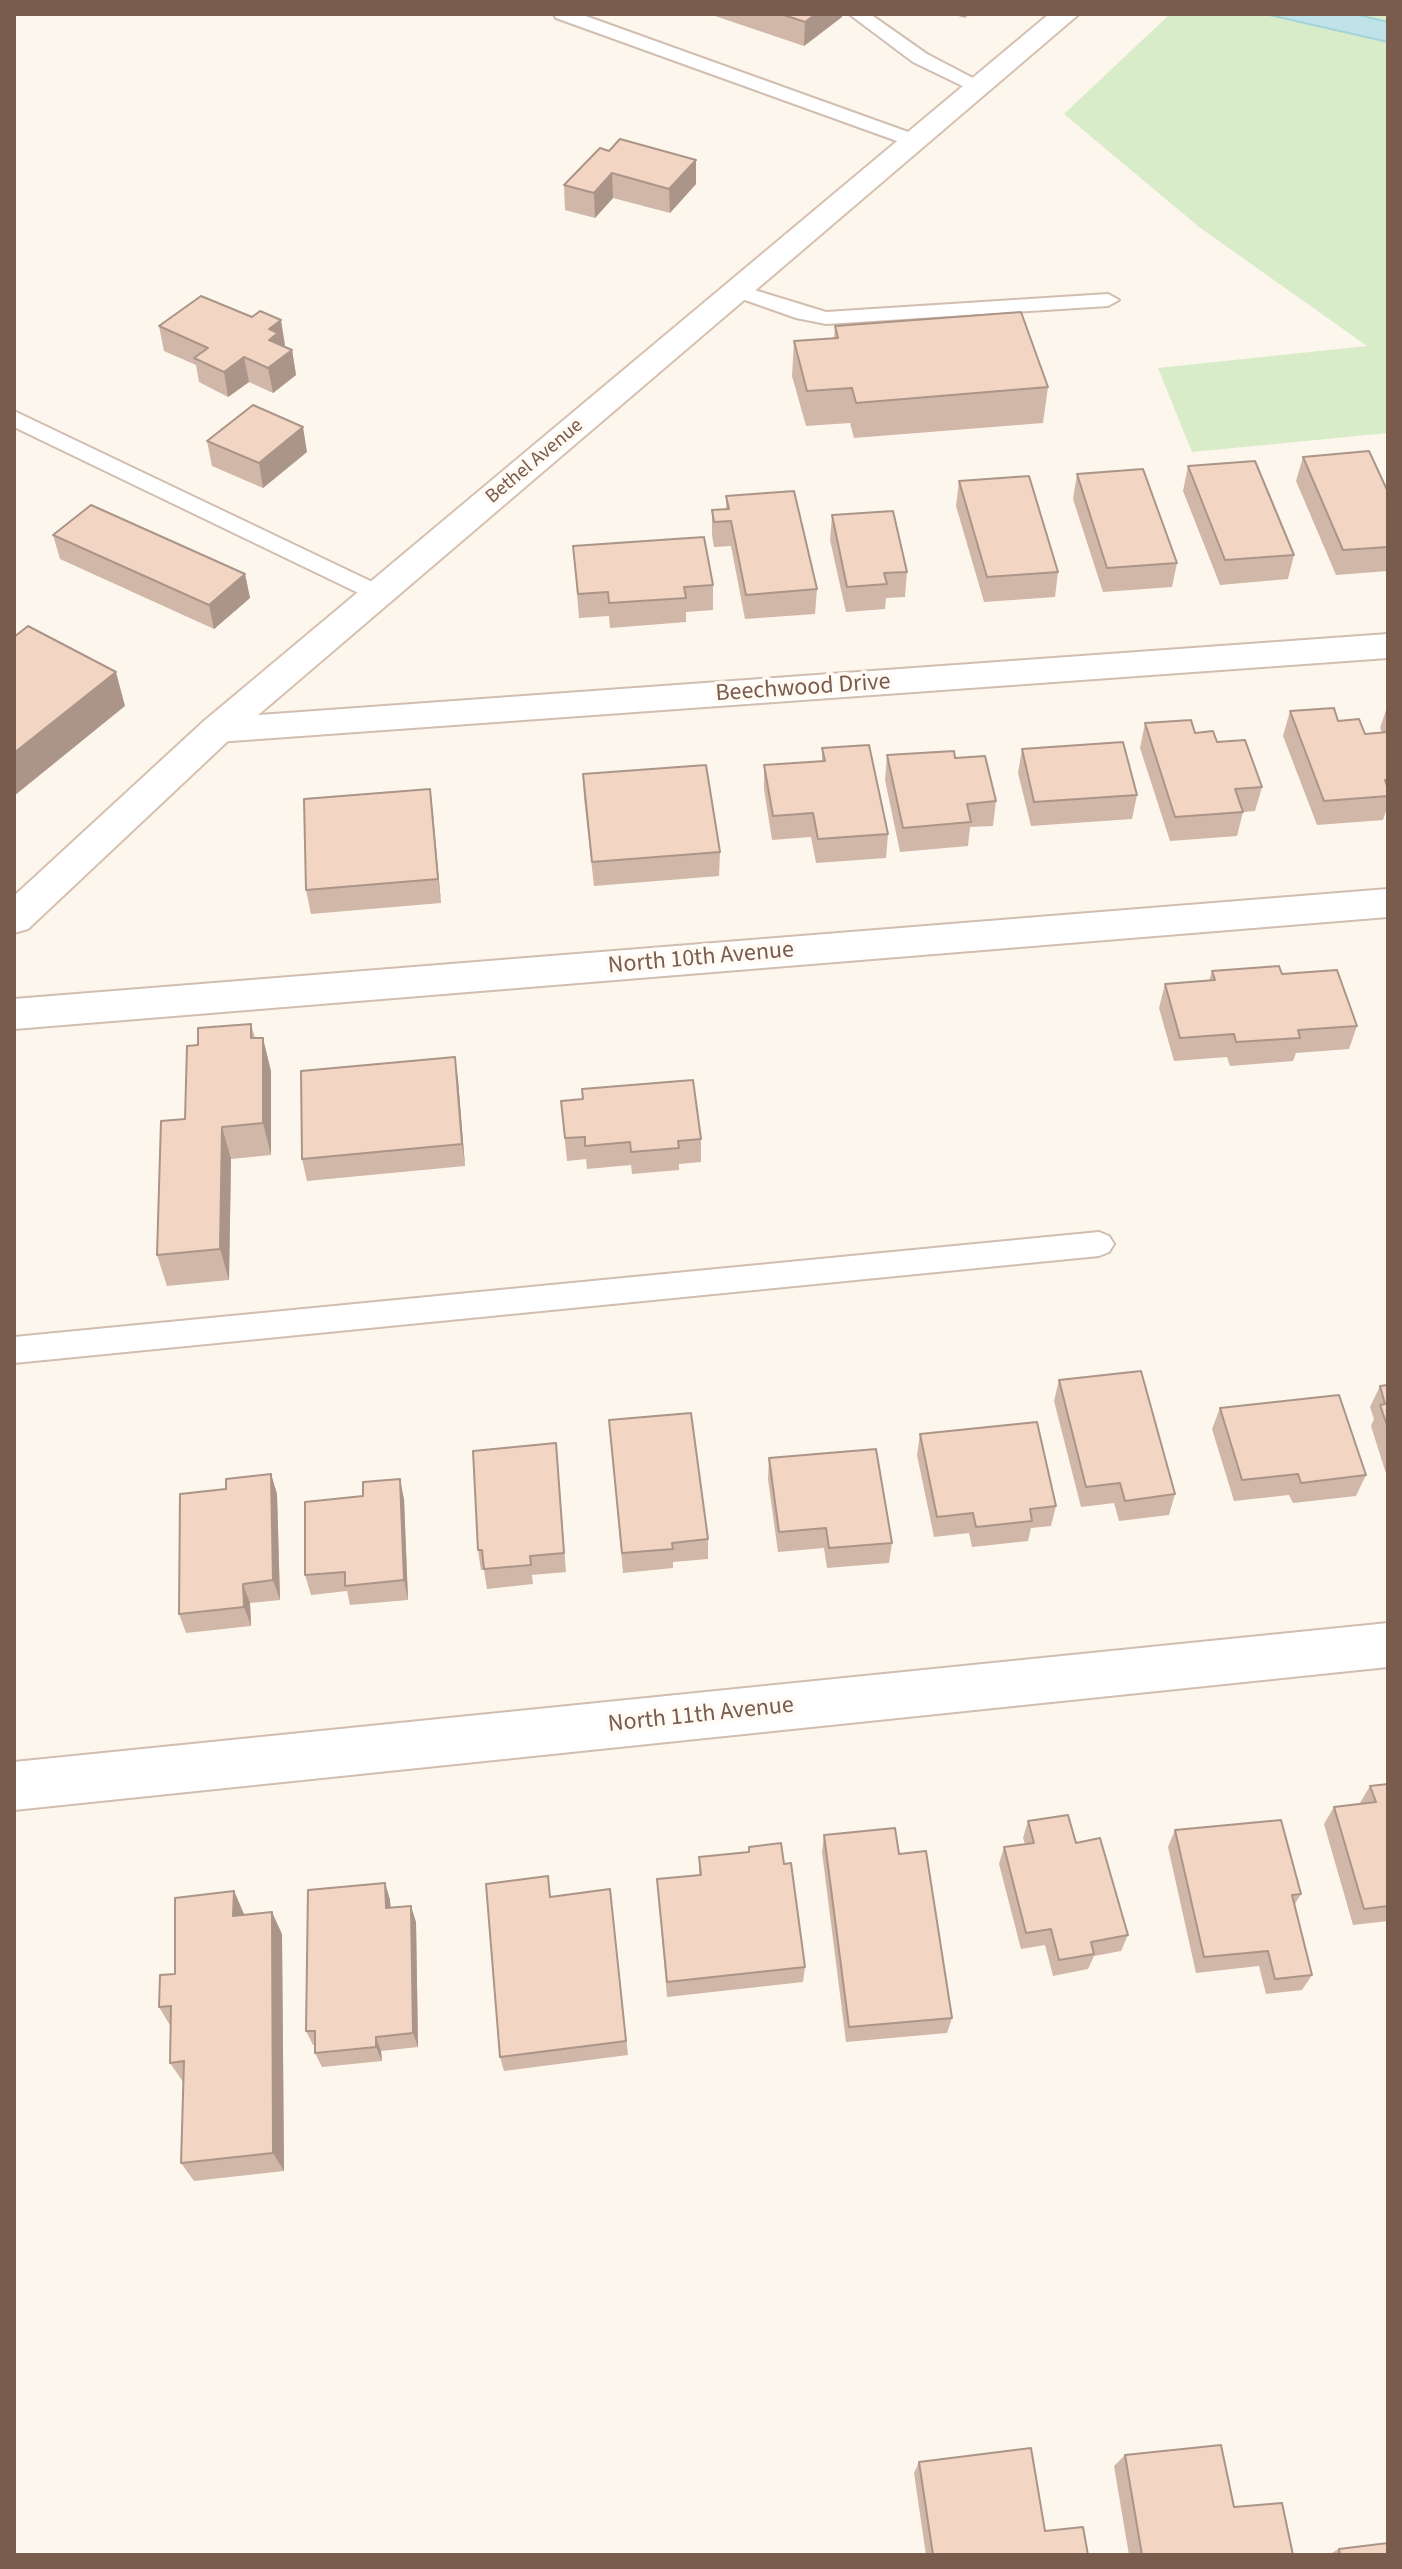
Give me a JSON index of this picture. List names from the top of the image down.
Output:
{
  "streets": {
    "street": [
      "Bethel Avenue",
      "Beechwood Drive",
      "North 10th Avenue",
      "North 11th Avenue"
    ]
  },
  "crossings": [
    ["Bethel Avenue", "Beechwood Drive"]
  ]
}
